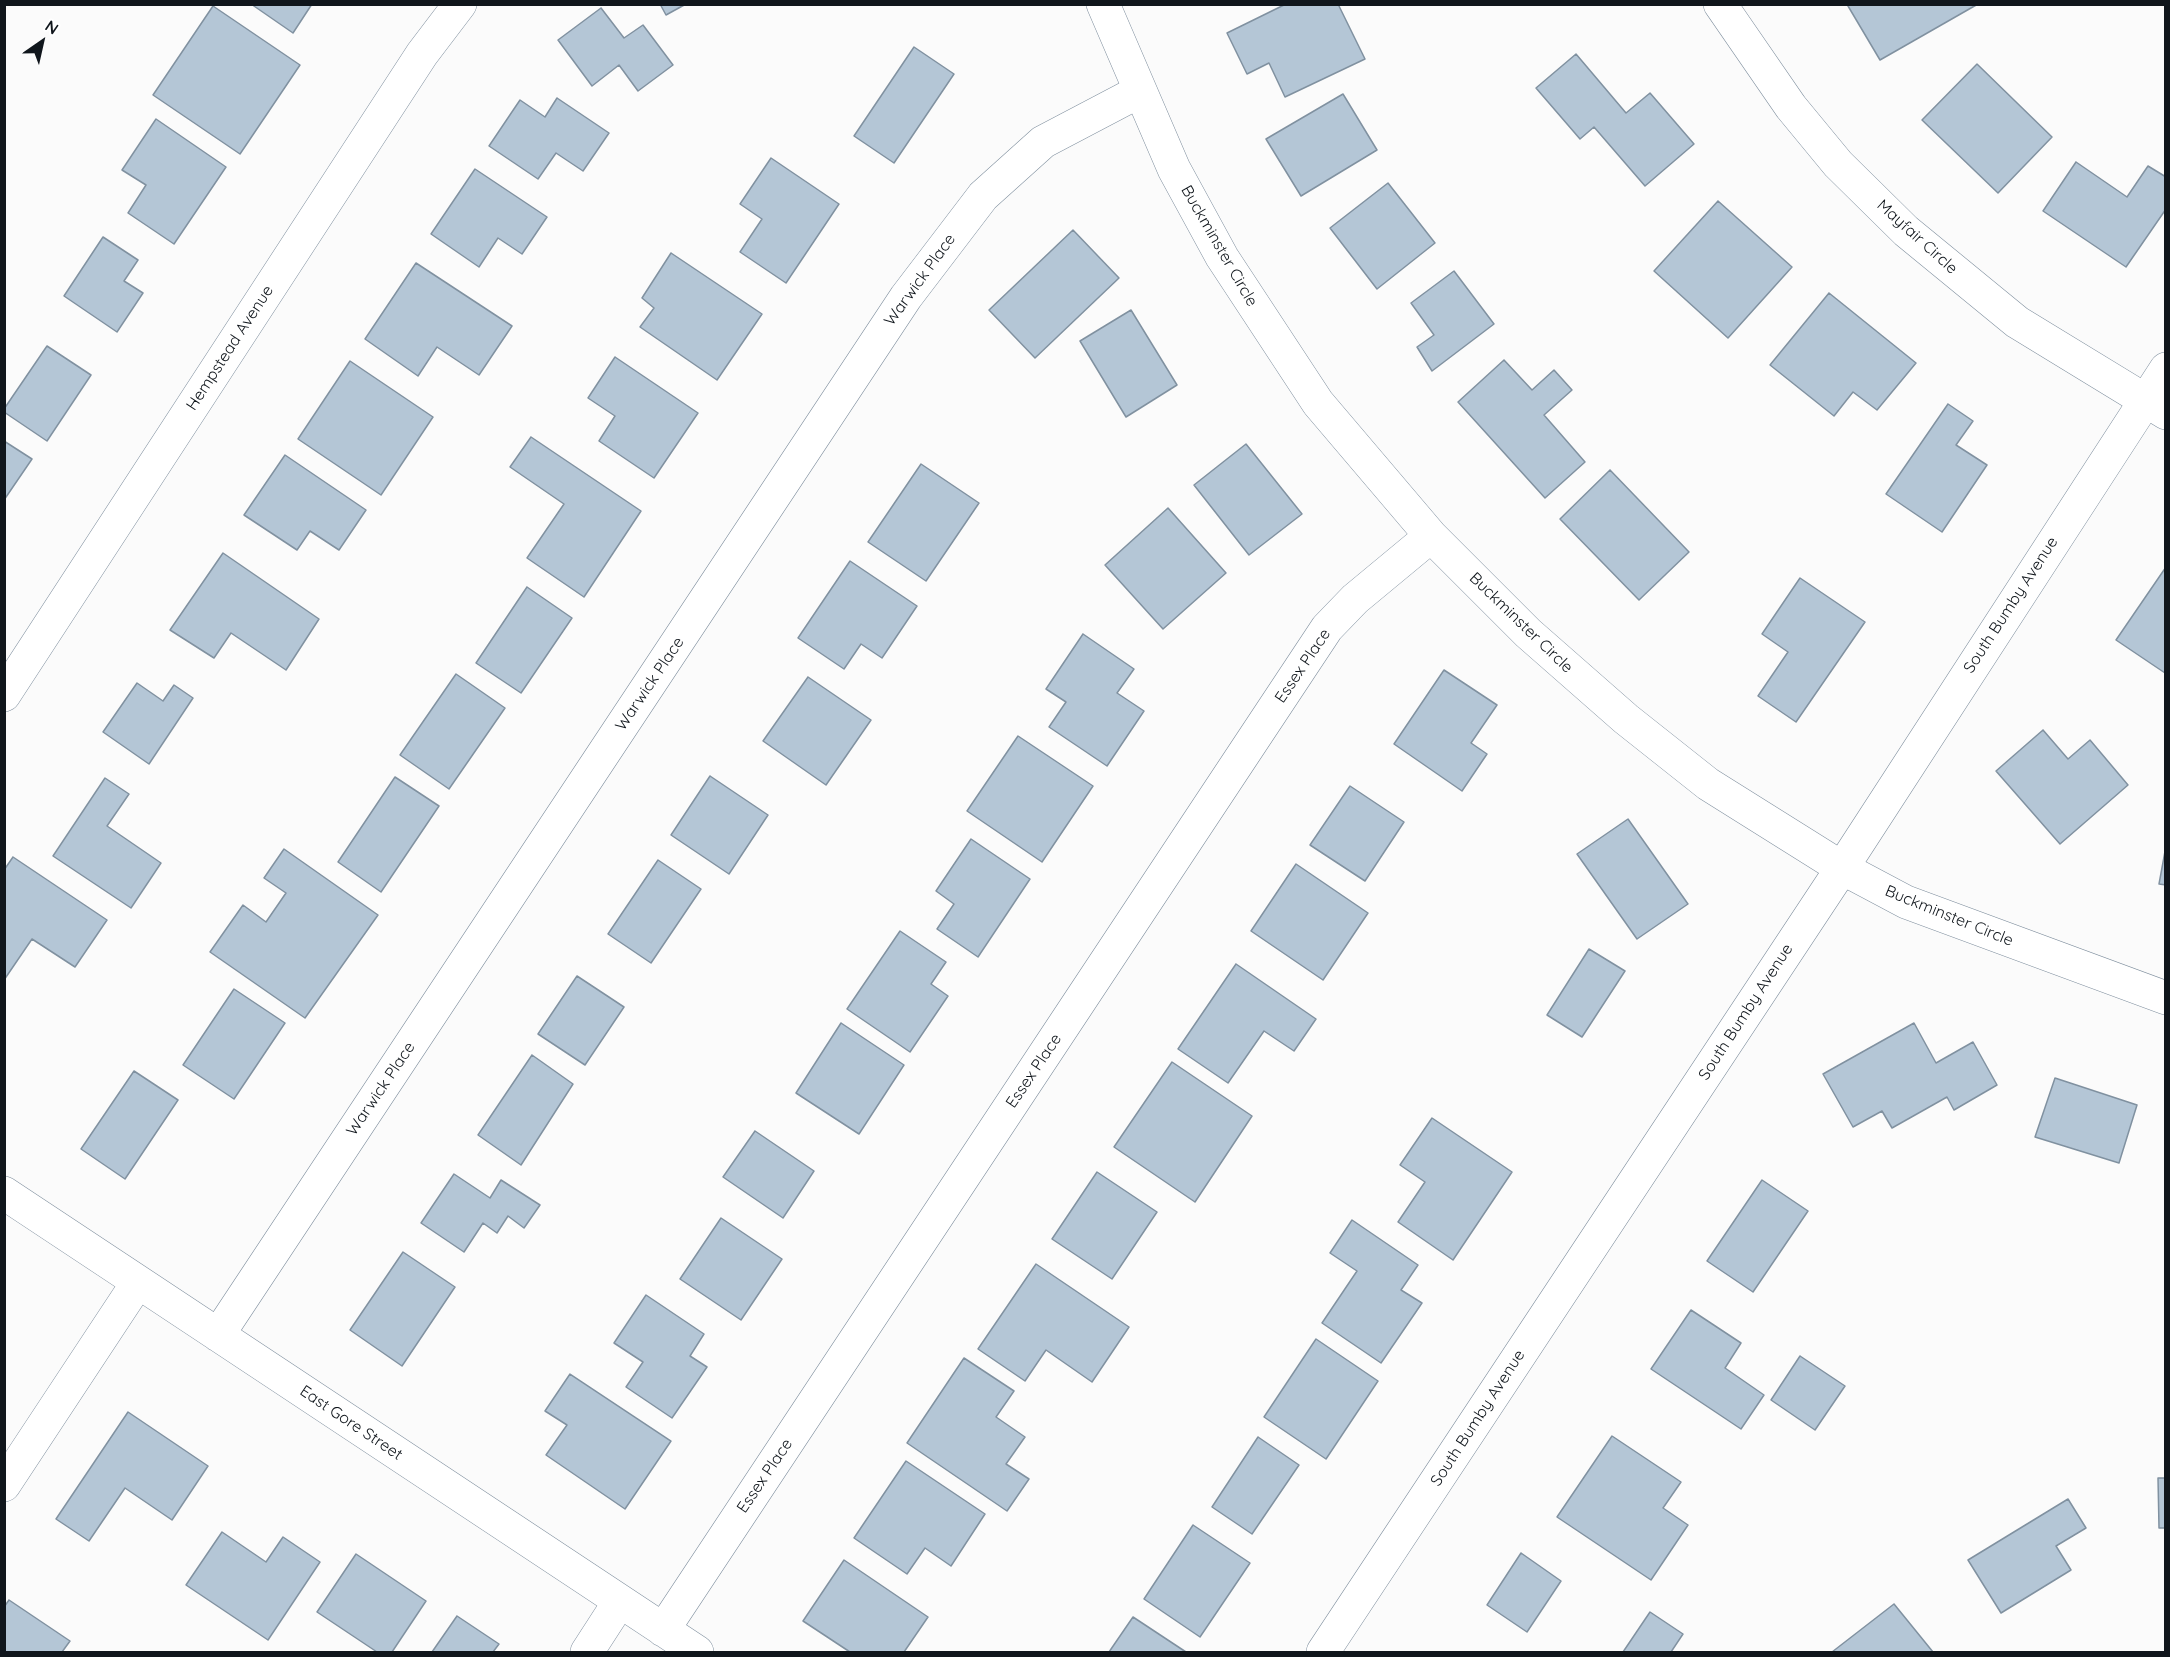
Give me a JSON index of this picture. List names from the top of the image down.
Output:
{
  "streets": {
    "street": [
      "Mayfair Circle",
      "Buckminster Circle",
      "Warwick Place",
      "Hempstead Avenue",
      "South Bumby Avenue",
      "Essex Place",
      "East Gore Street"
    ]
  },
  "crossings": [
    ["Mayfair Circle", "South Bumby Avenue"],
    ["Buckminster Circle", "Warwick Place"],
    ["Buckminster Circle", "South Bumby Avenue"],
    ["Buckminster Circle", "Essex Place"],
    ["Warwick Place", "East Gore Street"],
    ["Essex Place", "East Gore Street"]
  ],
  "north": "top right"
}
